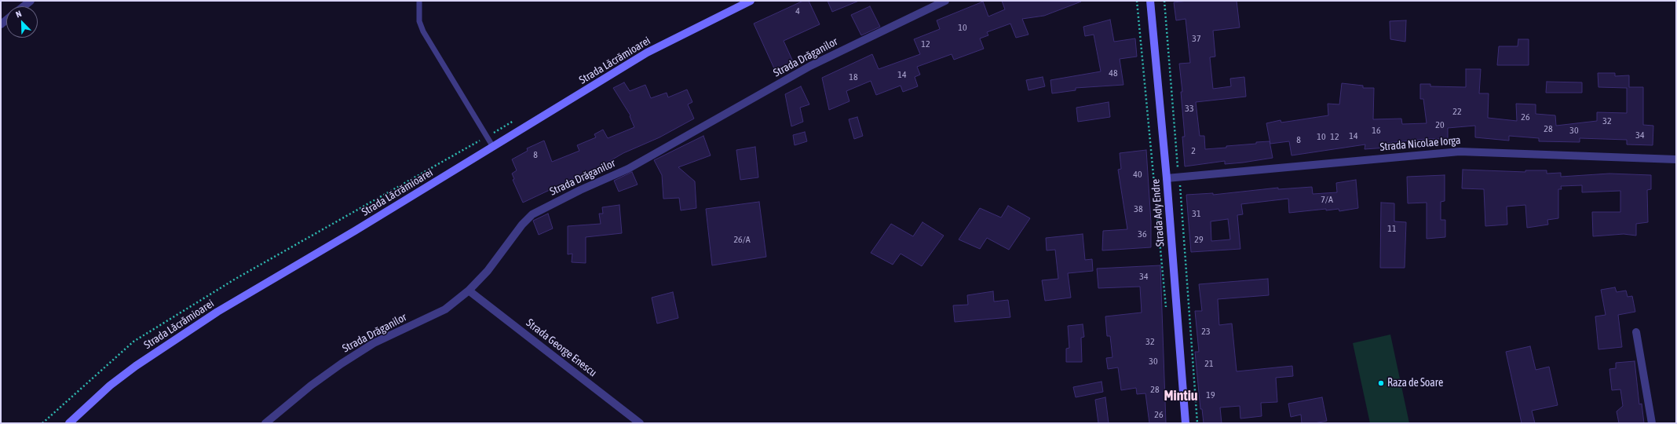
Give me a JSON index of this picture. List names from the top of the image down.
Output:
{
  "streets": {
    "main road": ["Strada Lăcrămioarei", "Strada Ady Endre"],
    "street": ["Strada Drăganilor", "Strada Nicolae Iorga", "Strada George Enescu"]
  },
  "crossings": [
    ["Strada Drăganilor", "Strada George Enescu"],
    ["Strada Nicolae Iorga", "Strada Ady Endre"]
  ],
  "districts": ["Mintiu"],
  "places": ["Raza de Soare"],
  "house_numbers": [
    "4",
    "10",
    "37",
    "12",
    "48",
    "14",
    "18",
    "33",
    "22",
    "26",
    "32",
    "20",
    "28",
    "16",
    "30",
    "34",
    "14",
    "10",
    "12",
    "8",
    "2",
    "8",
    "40",
    "7/A",
    "38",
    "31",
    "11",
    "36",
    "26/A",
    "29",
    "34",
    "23",
    "32",
    "30",
    "21",
    "28",
    "19",
    "26"
  ],
  "north": "top left"
}
